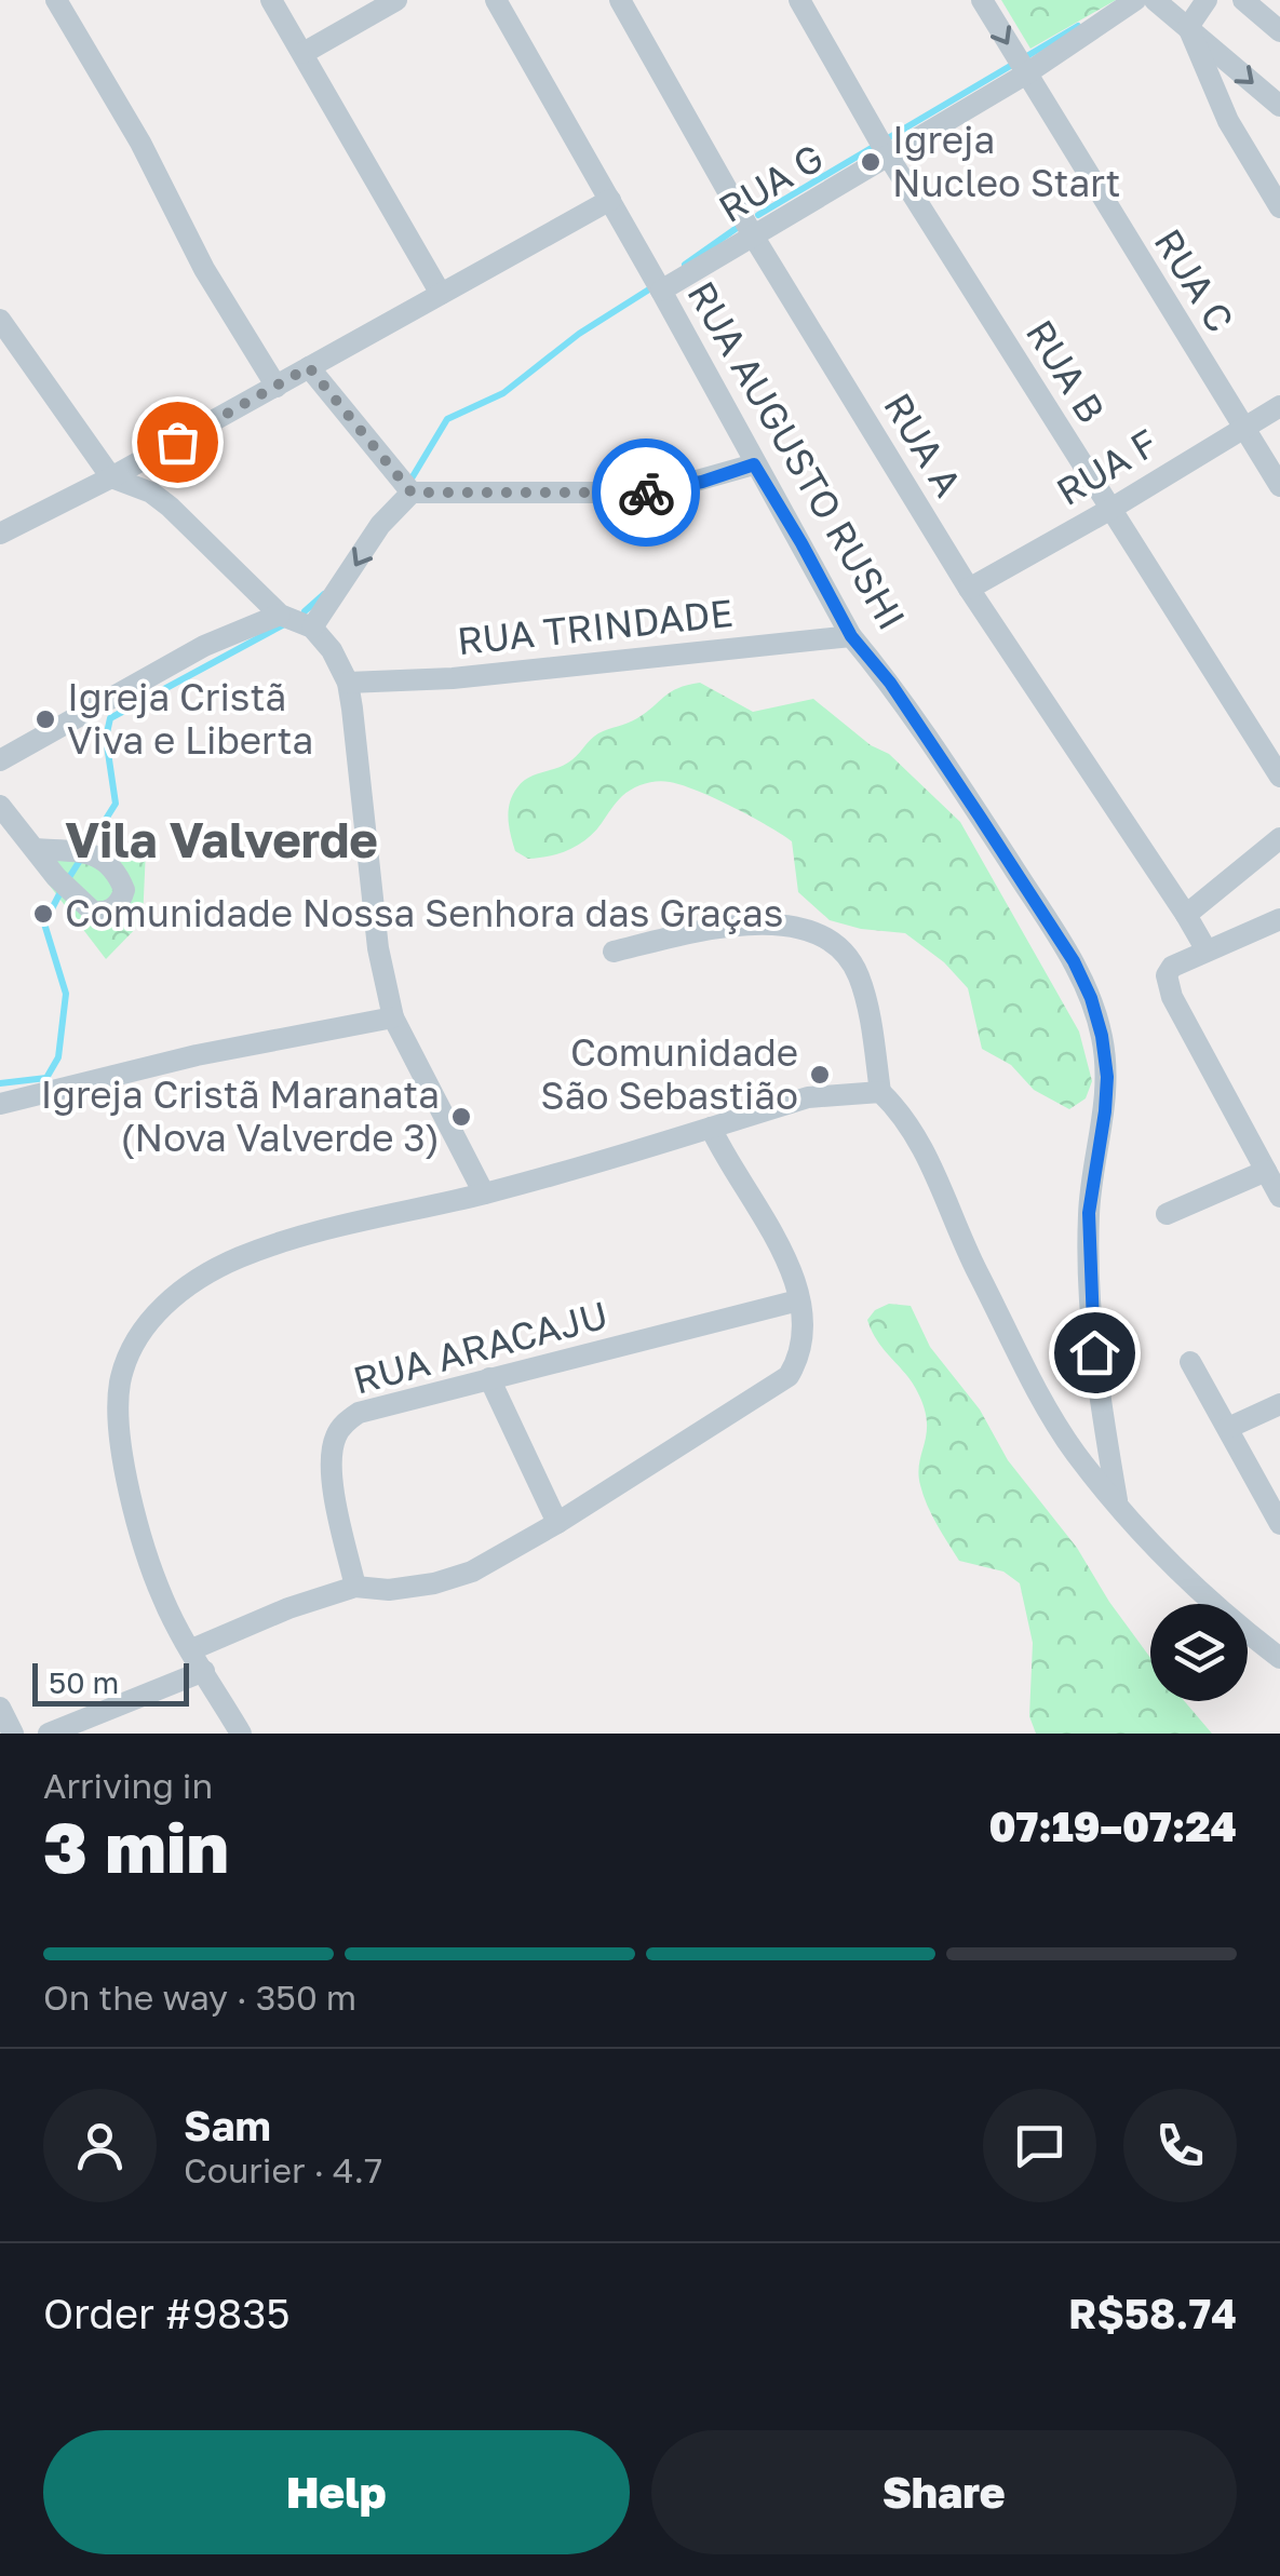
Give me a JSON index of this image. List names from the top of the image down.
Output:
{
  "streets": {
    "street": [
      "RUA G",
      "RUA C",
      "RUA B",
      "RUA A",
      "RUA AUGUSTO RUSHI",
      "RUA F",
      "RUA TRINDADE",
      "RUA ARACAJU"
    ]
  },
  "crossings": [
    ["RUA G", "RUA C"],
    ["RUA G", "RUA B"],
    ["RUA G", "RUA A"],
    ["RUA G", "RUA AUGUSTO RUSHI"],
    ["RUA C", "RUA F"],
    ["RUA B", "RUA F"],
    ["RUA A", "RUA F"],
    ["RUA AUGUSTO RUSHI", "RUA TRINDADE"]
  ],
  "districts": ["Vila Valverde"],
  "places": [
    "Igreja Nucleo Start",
    "Igreja Cristã Viva e Liberta",
    "Comunidade Nossa Senhora das Graças",
    "Comunidade São Sebastião",
    "Igreja Cristã Maranata (Nova Valverde 3)"
  ],
  "scale_bar": "50 m",
  "page": {
    "scale": "50 m",
    "heading": ["3 min", "Arriving in", "07:19–07:24"],
    "panel": [
      "Sam",
      "Courier · 4.7",
      "Order #9835",
      "R$58.74"
    ],
    "bar": "On the way · 350 m",
    "buttons": ["Help", "Share"]
  }
}
